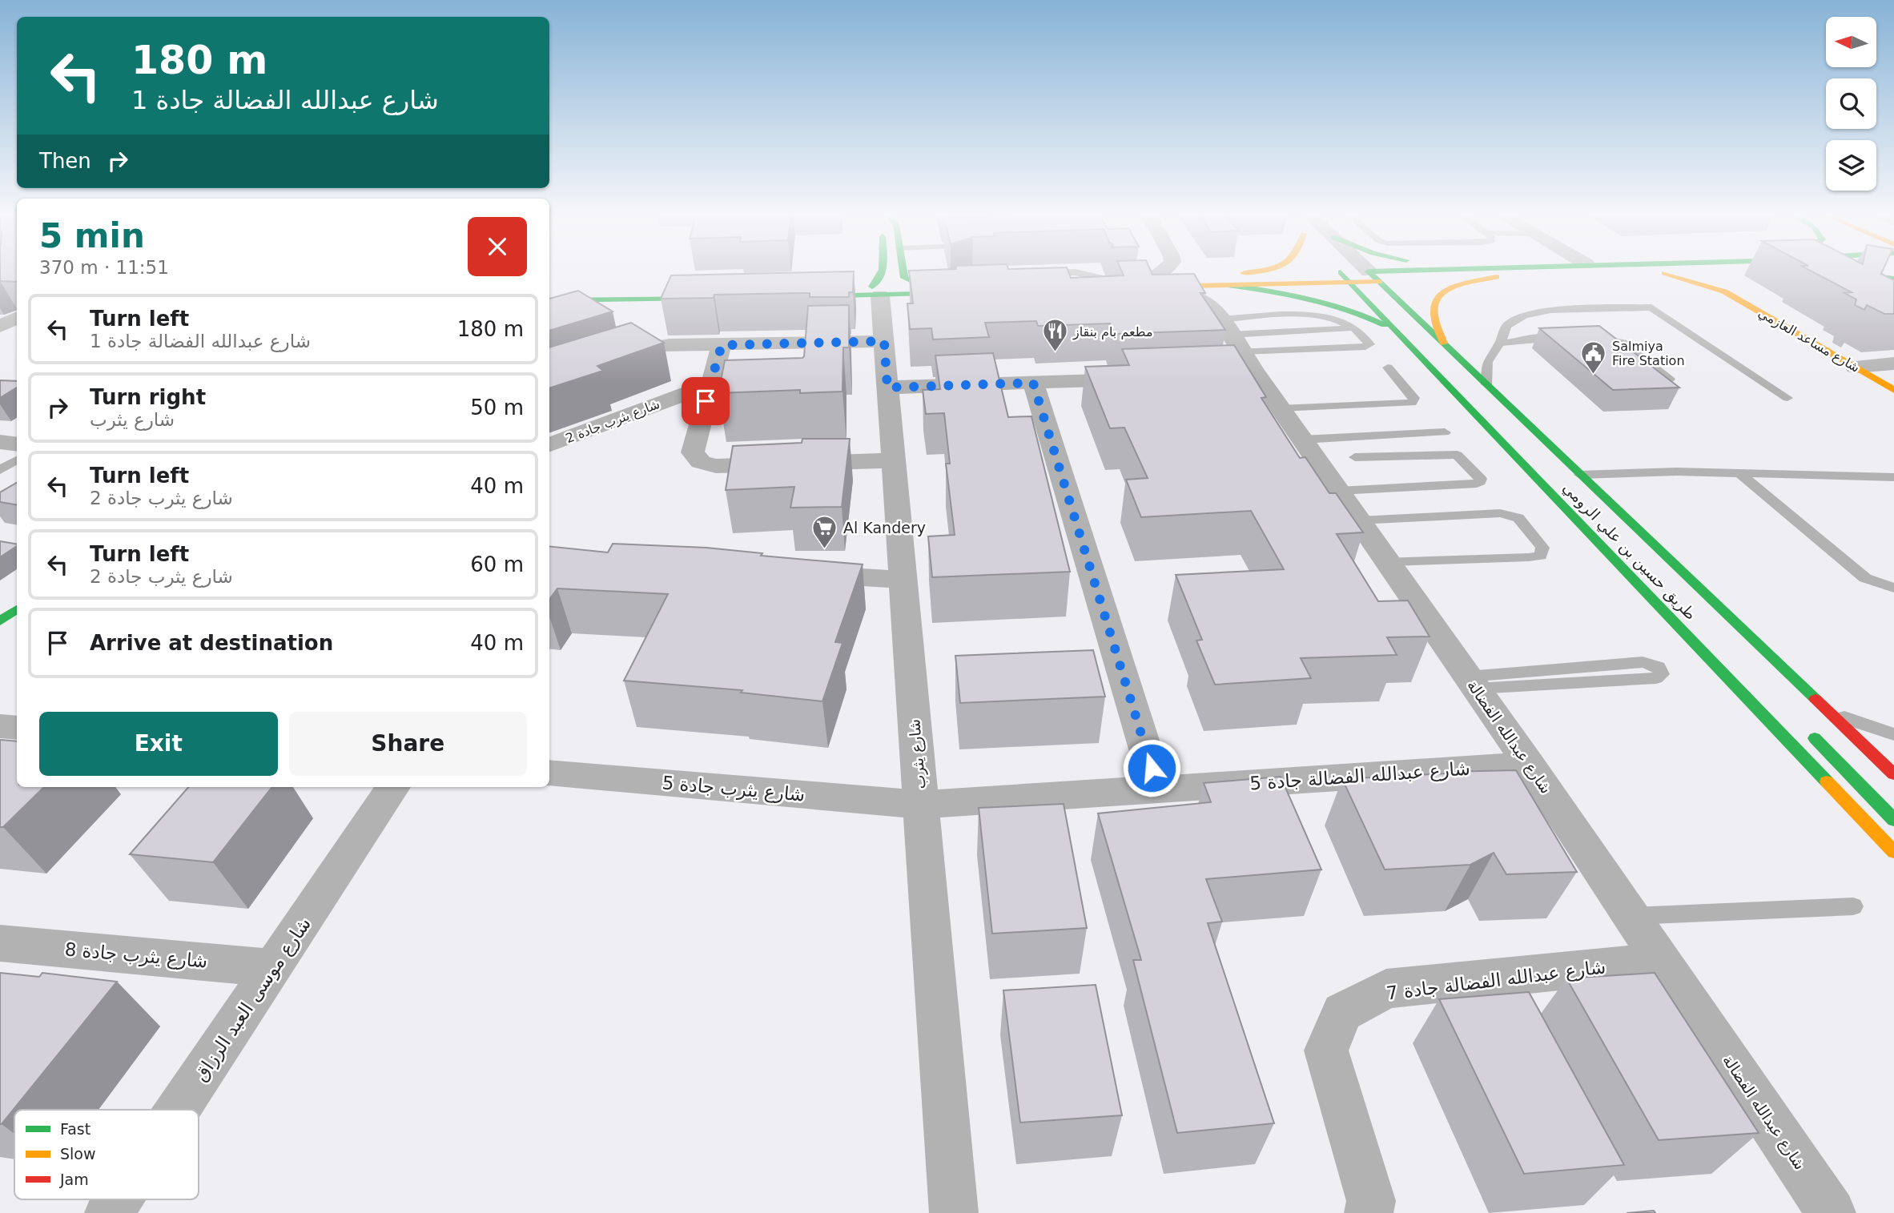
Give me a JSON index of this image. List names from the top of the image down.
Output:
{
  "streets": {
    "main road": ["شارع مساعد العازمي", "طريق حسين بن علي الرومي"],
    "street": [
      "شارع يثرب جادة 2",
      "شارع عبدالله الفضالة",
      "شارع يثرب",
      "شارع عبدالله الفضالة جادة 5",
      "شارع يثرب جادة 5",
      "شارع يثرب جادة 8",
      "شارع عبدالله الفضالة جادة 7",
      "شارع موسى العبد الرزاق"
    ]
  },
  "crossings": [
    ["شارع عبدالله الفضالة", "شارع عبدالله الفضالة جادة 5"],
    ["شارع عبدالله الفضالة", "شارع عبدالله الفضالة جادة 7"],
    ["شارع يثرب", "شارع عبدالله الفضالة جادة 5"],
    ["شارع يثرب", "شارع يثرب جادة 5"],
    ["شارع عبدالله الفضالة جادة 5", "شارع يثرب جادة 5"],
    ["شارع يثرب جادة 8", "شارع موسى العبد الرزاق"]
  ],
  "places": {
    "restaurant": ["مطعم بام بنقاز"],
    "public building": ["Salmiya Fire Station"],
    "supermarket": ["Al Kandery"]
  },
  "legend": ["Fast", "Slow", "Jam"],
  "north": "left",
  "page": {
    "turn": ["180 m", "شارع عبدالله الفضالة جادة 1"],
    "then": "Then",
    "heading": ["5 min", "370 m · 11:51"],
    "list": [
      {
        "name": "Turn left",
        "note": "شارع عبدالله الفضالة جادة 1",
        "value": "180 m"
      },
      {
        "name": "Turn right",
        "note": "شارع يثرب",
        "value": "50 m"
      },
      {
        "name": "Turn left",
        "note": "شارع يثرب جادة 2",
        "value": "40 m"
      },
      {
        "name": "Turn left",
        "note": "شارع يثرب جادة 2",
        "value": "60 m"
      },
      {
        "name": "Arrive at destination",
        "value": "40 m"
      }
    ],
    "buttons": ["Exit", "Share"]
  }
}
